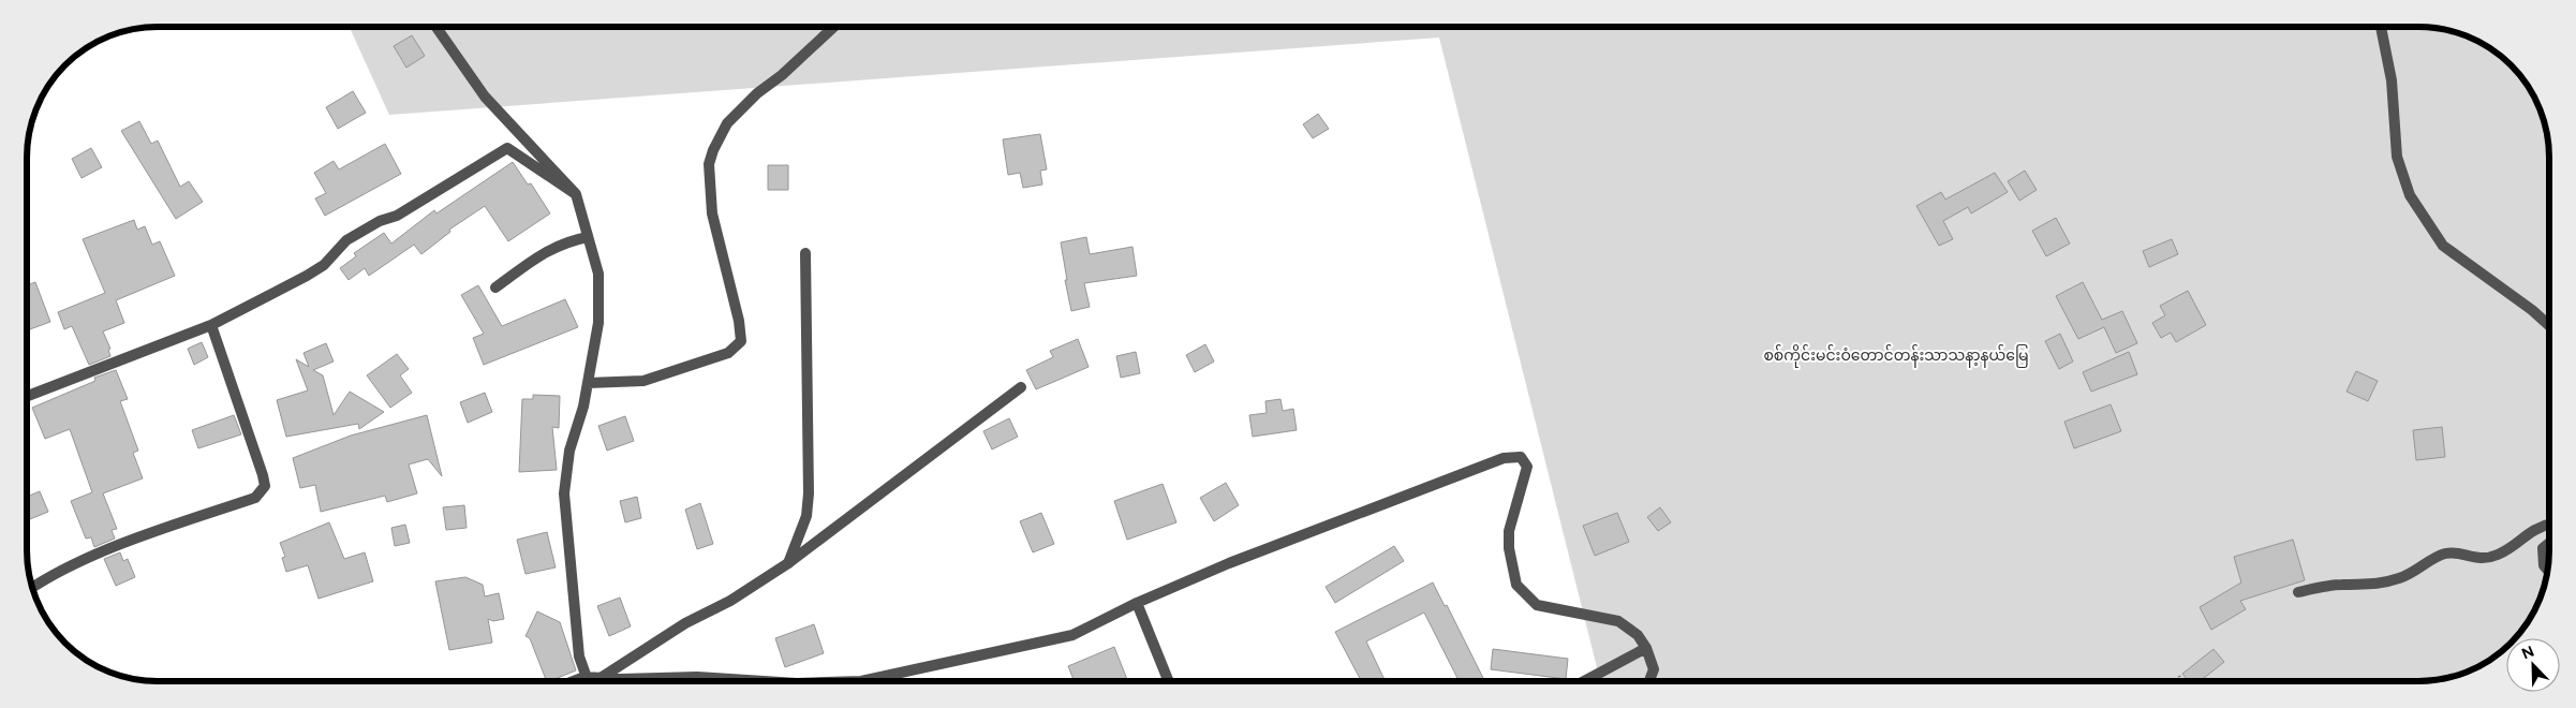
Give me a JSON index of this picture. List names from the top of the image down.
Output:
{
  "parks": ["စစ်ကိုင်းမင်းဝံတောင်တန်းသာသနာ့နယ်မြေ"],
  "north": "top left"
}
